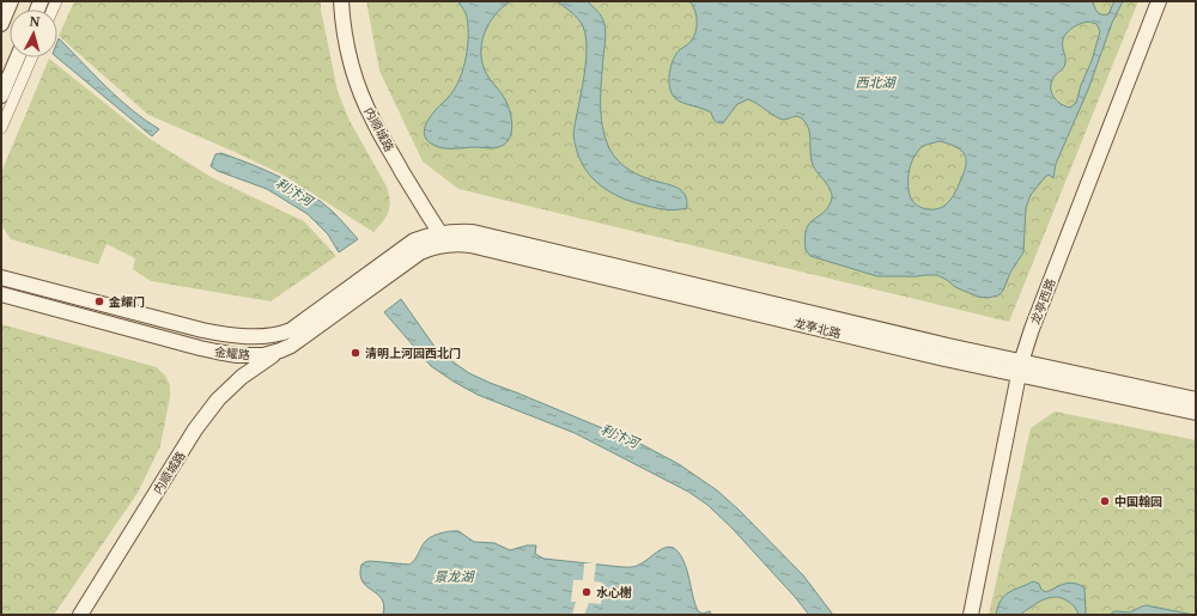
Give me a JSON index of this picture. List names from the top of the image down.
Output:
{
  "streets": {
    "main road": [
      "内顺城路",
      "龙亭西路",
      "龙亭北路",
      "金耀路"
    ]
  },
  "crossings": [
    ["内顺城路", "龙亭北路"],
    ["内顺城路", "金耀路"],
    ["龙亭西路", "龙亭北路"],
    ["龙亭北路", "金耀路"]
  ],
  "water": ["西北湖", "利汴河", "景龙湖"],
  "places": [
    "金耀门",
    "清明上河园西北门",
    "中国翰园",
    "水心榭"
  ],
  "north": "top"
}
